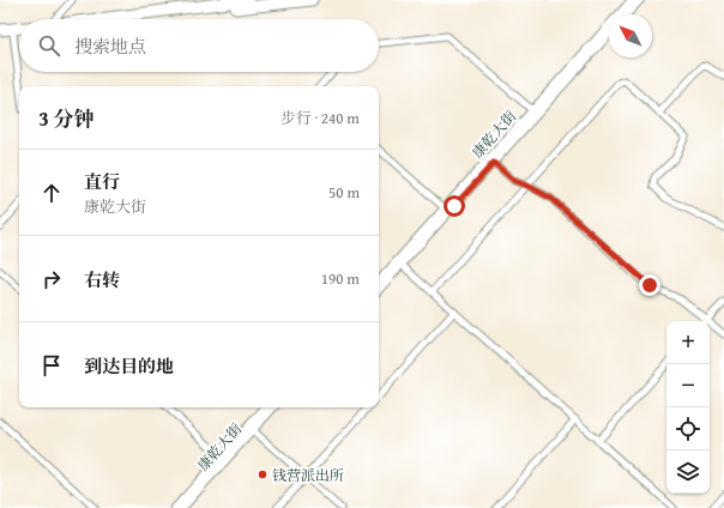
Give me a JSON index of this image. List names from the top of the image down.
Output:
{
  "streets": {
    "street": ["康乾大街"]
  },
  "places": ["钱营派出所"],
  "north": "top left",
  "page": {
    "search": "搜索地点",
    "heading": ["3 分钟", "步行 · 240 m"],
    "list": [
      ["直行", "康乾大街", "50 m"],
      ["右转", "190 m"],
      "到达目的地"
    ],
    "map_buttons": ["+", "−"]
  }
}
